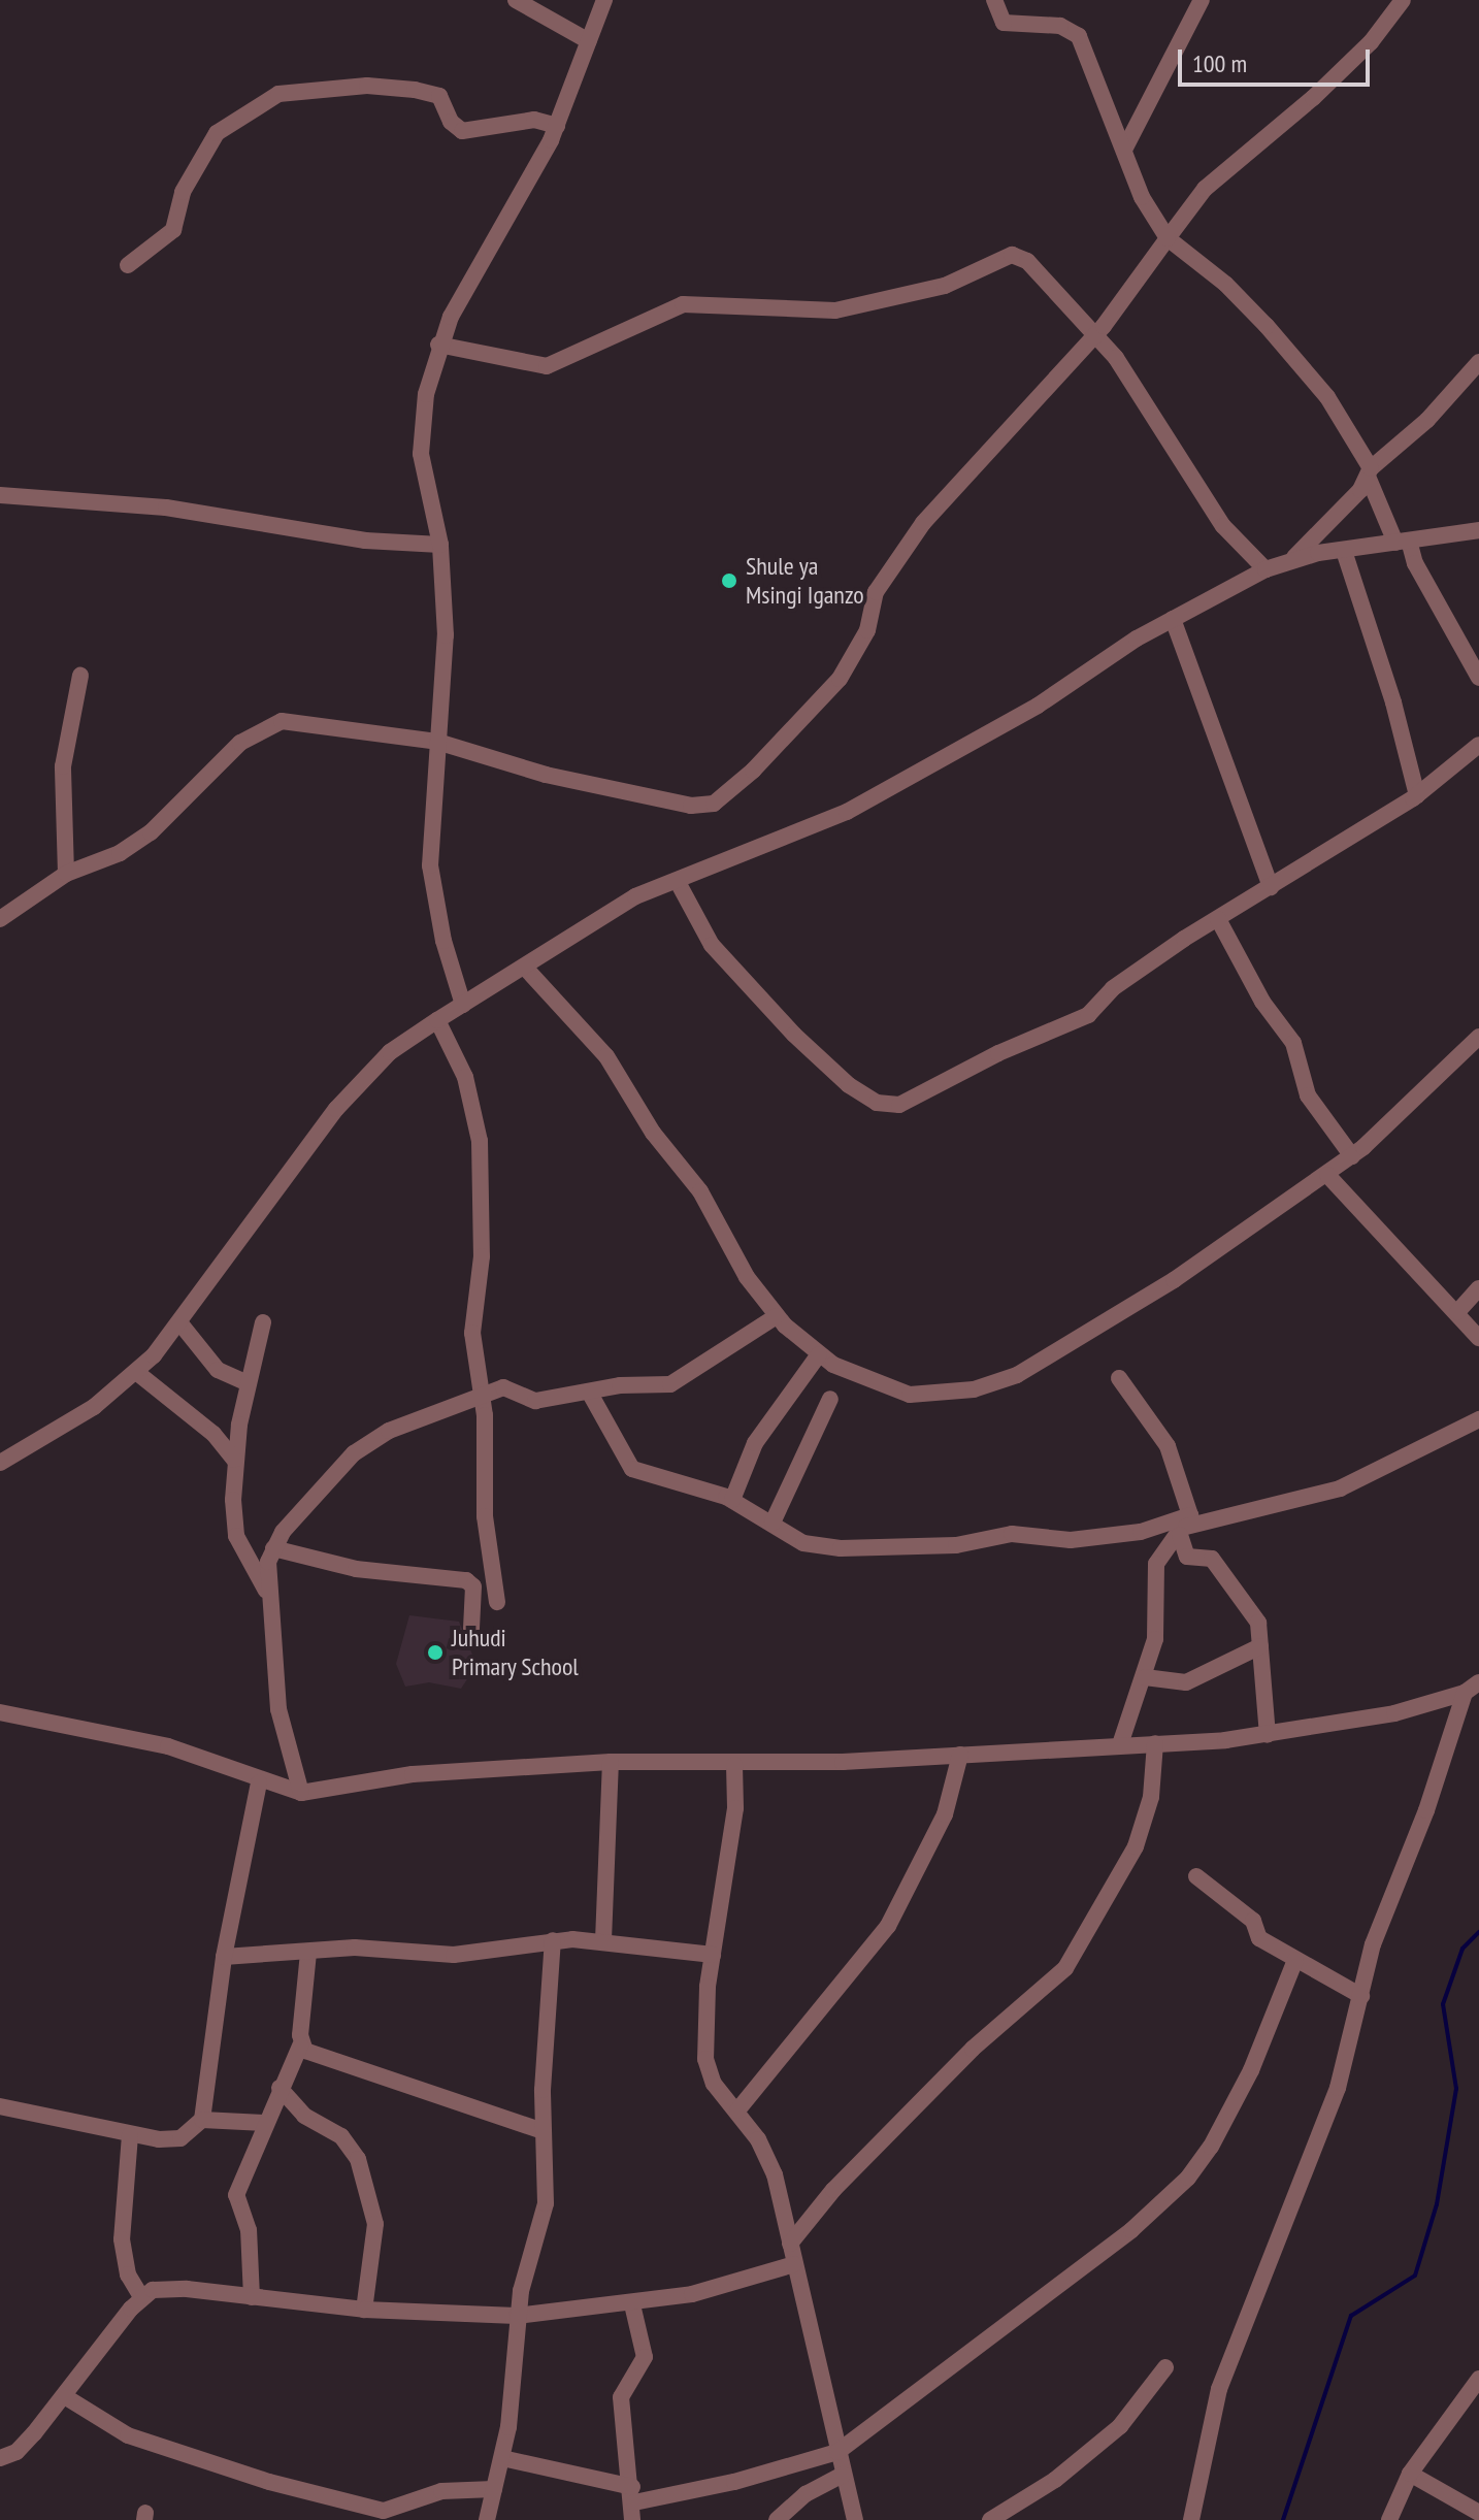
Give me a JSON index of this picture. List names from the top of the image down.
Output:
{
  "places": ["Shule ya Msingi Iganzo", "Juhudi Primary School"],
  "scale_bar": "100 m"
}
